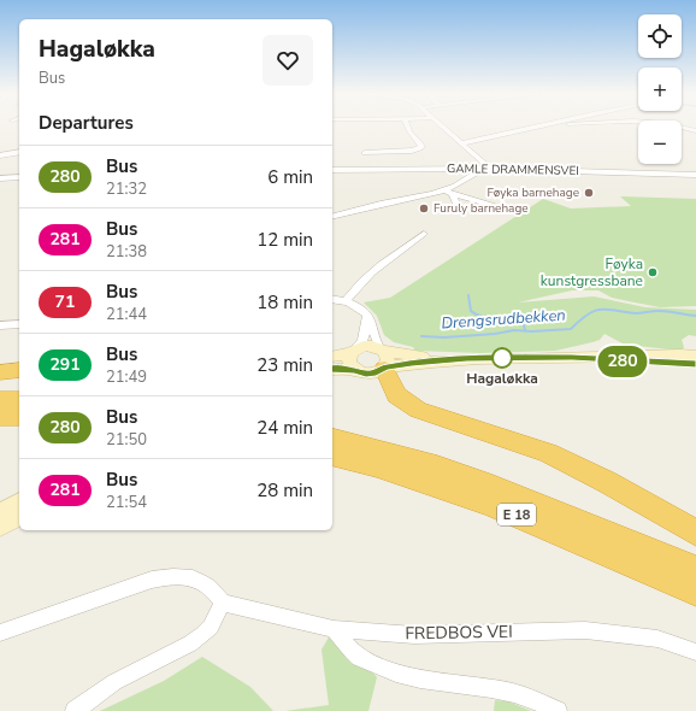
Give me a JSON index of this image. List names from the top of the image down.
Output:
{
  "streets": {
    "highway": ["E 18"],
    "street": ["GAMLE DRAMMENSVEI", "FREDBOS VEI"]
  },
  "water": ["Drengsrudbekken"],
  "places": [
    "Føyka barnehage",
    "Furuly barnehage",
    "Føyka kunstgressbane",
    "Hagaløkka"
  ],
  "lines": ["bus line 280"],
  "page": {
    "on_map": "280",
    "map_buttons": ["+", "−"],
    "heading": [
      ["Hagaløkka", "Bus"],
      "Departures"
    ],
    "list": [
      {
        "mark": "280",
        "name": "Bus",
        "note": "21:32",
        "value": "6 min"
      },
      {
        "mark": "281",
        "name": "Bus",
        "note": "21:38",
        "value": "12 min"
      },
      {
        "mark": "71",
        "name": "Bus",
        "note": "21:44",
        "value": "18 min"
      },
      {
        "mark": "291",
        "name": "Bus",
        "note": "21:49",
        "value": "23 min"
      },
      {
        "mark": "280",
        "name": "Bus",
        "note": "21:50",
        "value": "24 min"
      },
      {
        "mark": "281",
        "name": "Bus",
        "note": "21:54",
        "value": "28 min"
      }
    ]
  }
}
